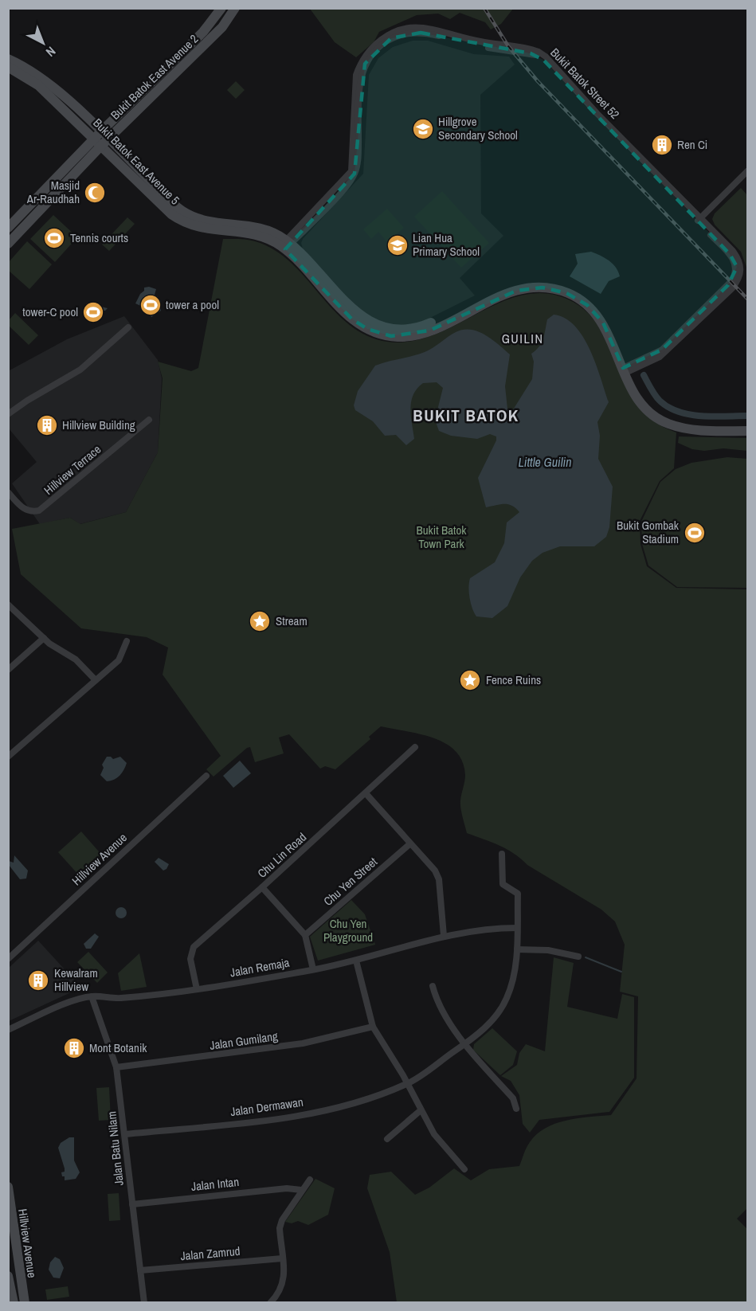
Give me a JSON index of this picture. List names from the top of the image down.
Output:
{
  "streets": {
    "street": [
      "Bukit Batok East Avenue 2",
      "Bukit Batok Street 52",
      "Bukit Batok East Avenue 5",
      "Hillview Terrace",
      "Chu Lin Road",
      "Hillview Avenue",
      "Chu Yen Street",
      "Jalan Remaja",
      "Jalan Gumilang",
      "Jalan Dermawan",
      "Jalan Batu Nilam",
      "Jalan Intan",
      "Jalan Zamrud"
    ]
  },
  "crossings": [
    ["Bukit Batok East Avenue 2", "Bukit Batok East Avenue 5"],
    ["Bukit Batok Street 52", "Bukit Batok East Avenue 5"],
    ["Chu Lin Road", "Jalan Remaja"],
    ["Jalan Remaja", "Jalan Dermawan"],
    ["Jalan Remaja", "Jalan Batu Nilam"],
    ["Jalan Gumilang", "Jalan Batu Nilam"],
    ["Jalan Dermawan", "Jalan Batu Nilam"],
    ["Jalan Batu Nilam", "Jalan Intan"],
    ["Jalan Batu Nilam", "Jalan Zamrud"]
  ],
  "districts": ["GUILIN", "BUKIT BATOK"],
  "water": ["Little Guilin"],
  "parks": ["Bukit Batok Town Park", "Chu Yen Playground"],
  "places": {
    "school or university": ["Hillgrove Secondary School", "Lian Hua Primary School"],
    "building": [
      "Ren Ci",
      "Hillview Building",
      "Kewalram Hillview",
      "Mont Botanik"
    ],
    "mosque": ["Masjid Ar-Raudhah"],
    "sports": [
      "Tennis courts",
      "tower a pool",
      "tower-C pool",
      "Bukit Gombak Stadium"
    ],
    "place": ["Stream", "Fence Ruins"]
  },
  "north": "bottom right"
}
